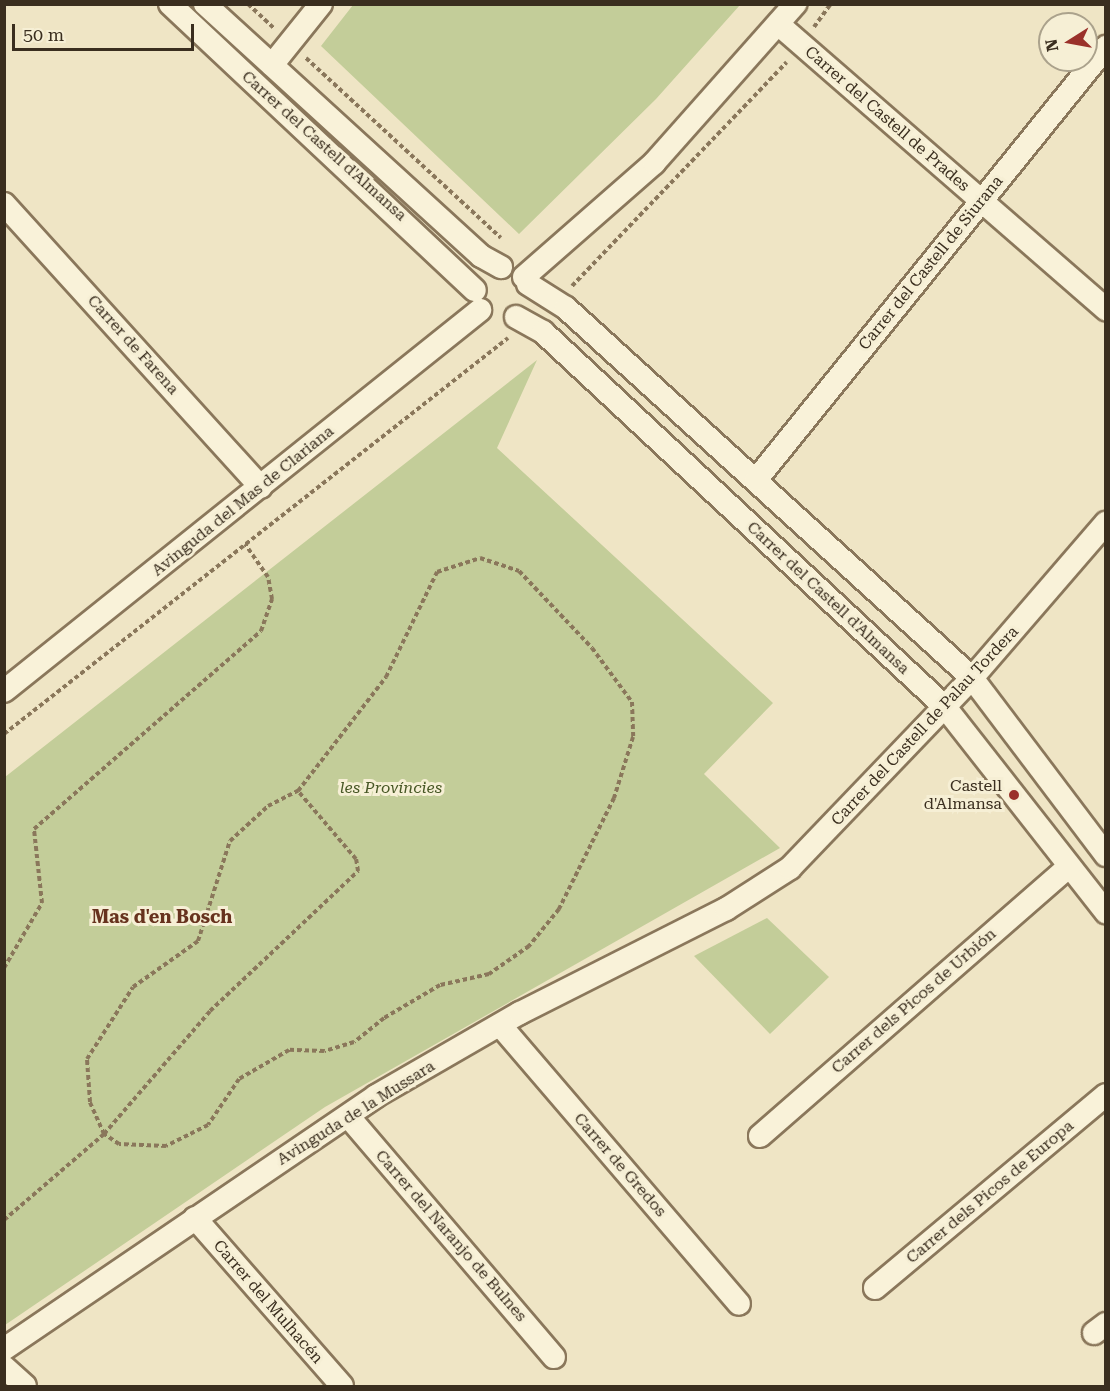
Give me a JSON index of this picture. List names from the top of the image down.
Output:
{
  "streets": {
    "street": [
      "Carrer del Castell de Prades",
      "Carrer del Castell d'Almansa",
      "Carrer del Castell de Siurana",
      "Carrer de Farena",
      "Avinguda del Mas de Clariana",
      "Carrer del Castell de Palau Tordera",
      "Carrer dels Picos de Urbión",
      "Avinguda de la Mussara",
      "Carrer de Gredos",
      "Carrer dels Picos de Europa",
      "Carrer del Naranjo de Bulnes",
      "Carrer del Mulhacén"
    ]
  },
  "crossings": [
    ["Carrer del Castell de Prades", "Carrer del Castell de Siurana"],
    ["Carrer del Castell d'Almansa", "Avinguda del Mas de Clariana"],
    ["Carrer del Castell d'Almansa", "Carrer del Castell de Palau Tordera"],
    ["Carrer del Castell d'Almansa", "Carrer dels Picos de Urbión"],
    ["Carrer de Farena", "Avinguda del Mas de Clariana"],
    ["Carrer del Castell de Palau Tordera", "Avinguda de la Mussara"],
    ["Avinguda de la Mussara", "Carrer de Gredos"],
    ["Avinguda de la Mussara", "Carrer del Naranjo de Bulnes"],
    ["Avinguda de la Mussara", "Carrer del Mulhacén"]
  ],
  "districts": ["Mas d'en Bosch"],
  "parks": ["les Províncies"],
  "places": ["Castell d'Almansa"],
  "scale_bar": "50 m",
  "north": "left"
}
